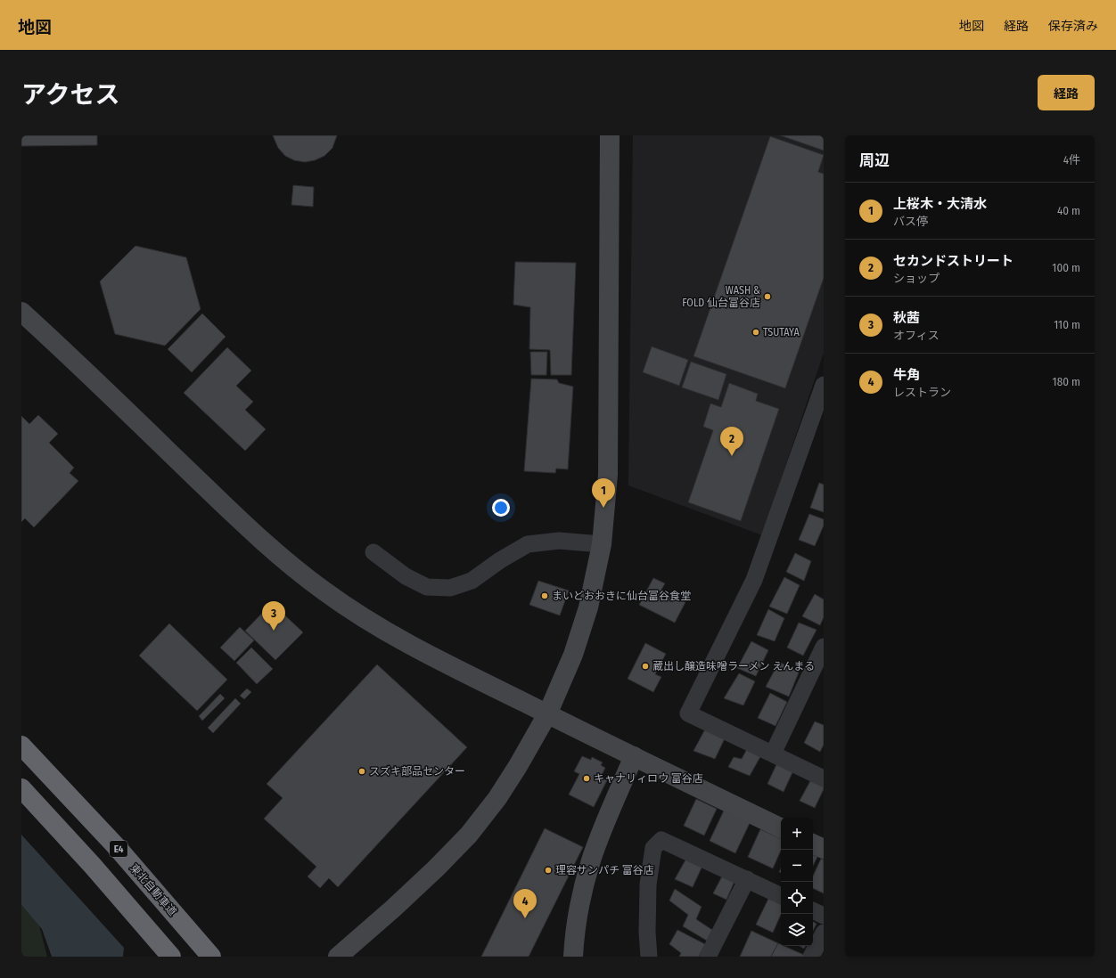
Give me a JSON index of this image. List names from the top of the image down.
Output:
{
  "streets": {
    "highway": ["E4", "東北自動車道"]
  },
  "places": [
    "WASH & FOLD 仙台富谷店",
    "TSUTAYA",
    "まいどおおきに仙台富谷食堂",
    "蔵出し醸造味噌ラーメン えんまる",
    "スズキ部品センター",
    "キャナリィロウ 富谷店",
    "理容サンパチ 富谷店"
  ],
  "page": {
    "header": "地図",
    "nav": ["地図", "経路", "保存済み"],
    "title": "アクセス",
    "buttons": "経路",
    "heading": ["周辺", "4件"],
    "list": [
      {
        "mark": "1",
        "name": "上桜木・大清水",
        "note": "バス停",
        "value": "40 m"
      },
      {
        "mark": "2",
        "name": "セカンドストリート",
        "note": "ショップ",
        "value": "100 m"
      },
      {
        "mark": "3",
        "name": "秋茜",
        "note": "オフィス",
        "value": "110 m"
      },
      {
        "mark": "4",
        "name": "牛角",
        "note": "レストラン",
        "value": "180 m"
      }
    ],
    "pins": [
      "2",
      "1",
      "3",
      "4"
    ],
    "map_buttons": ["+", "−"]
  }
}
